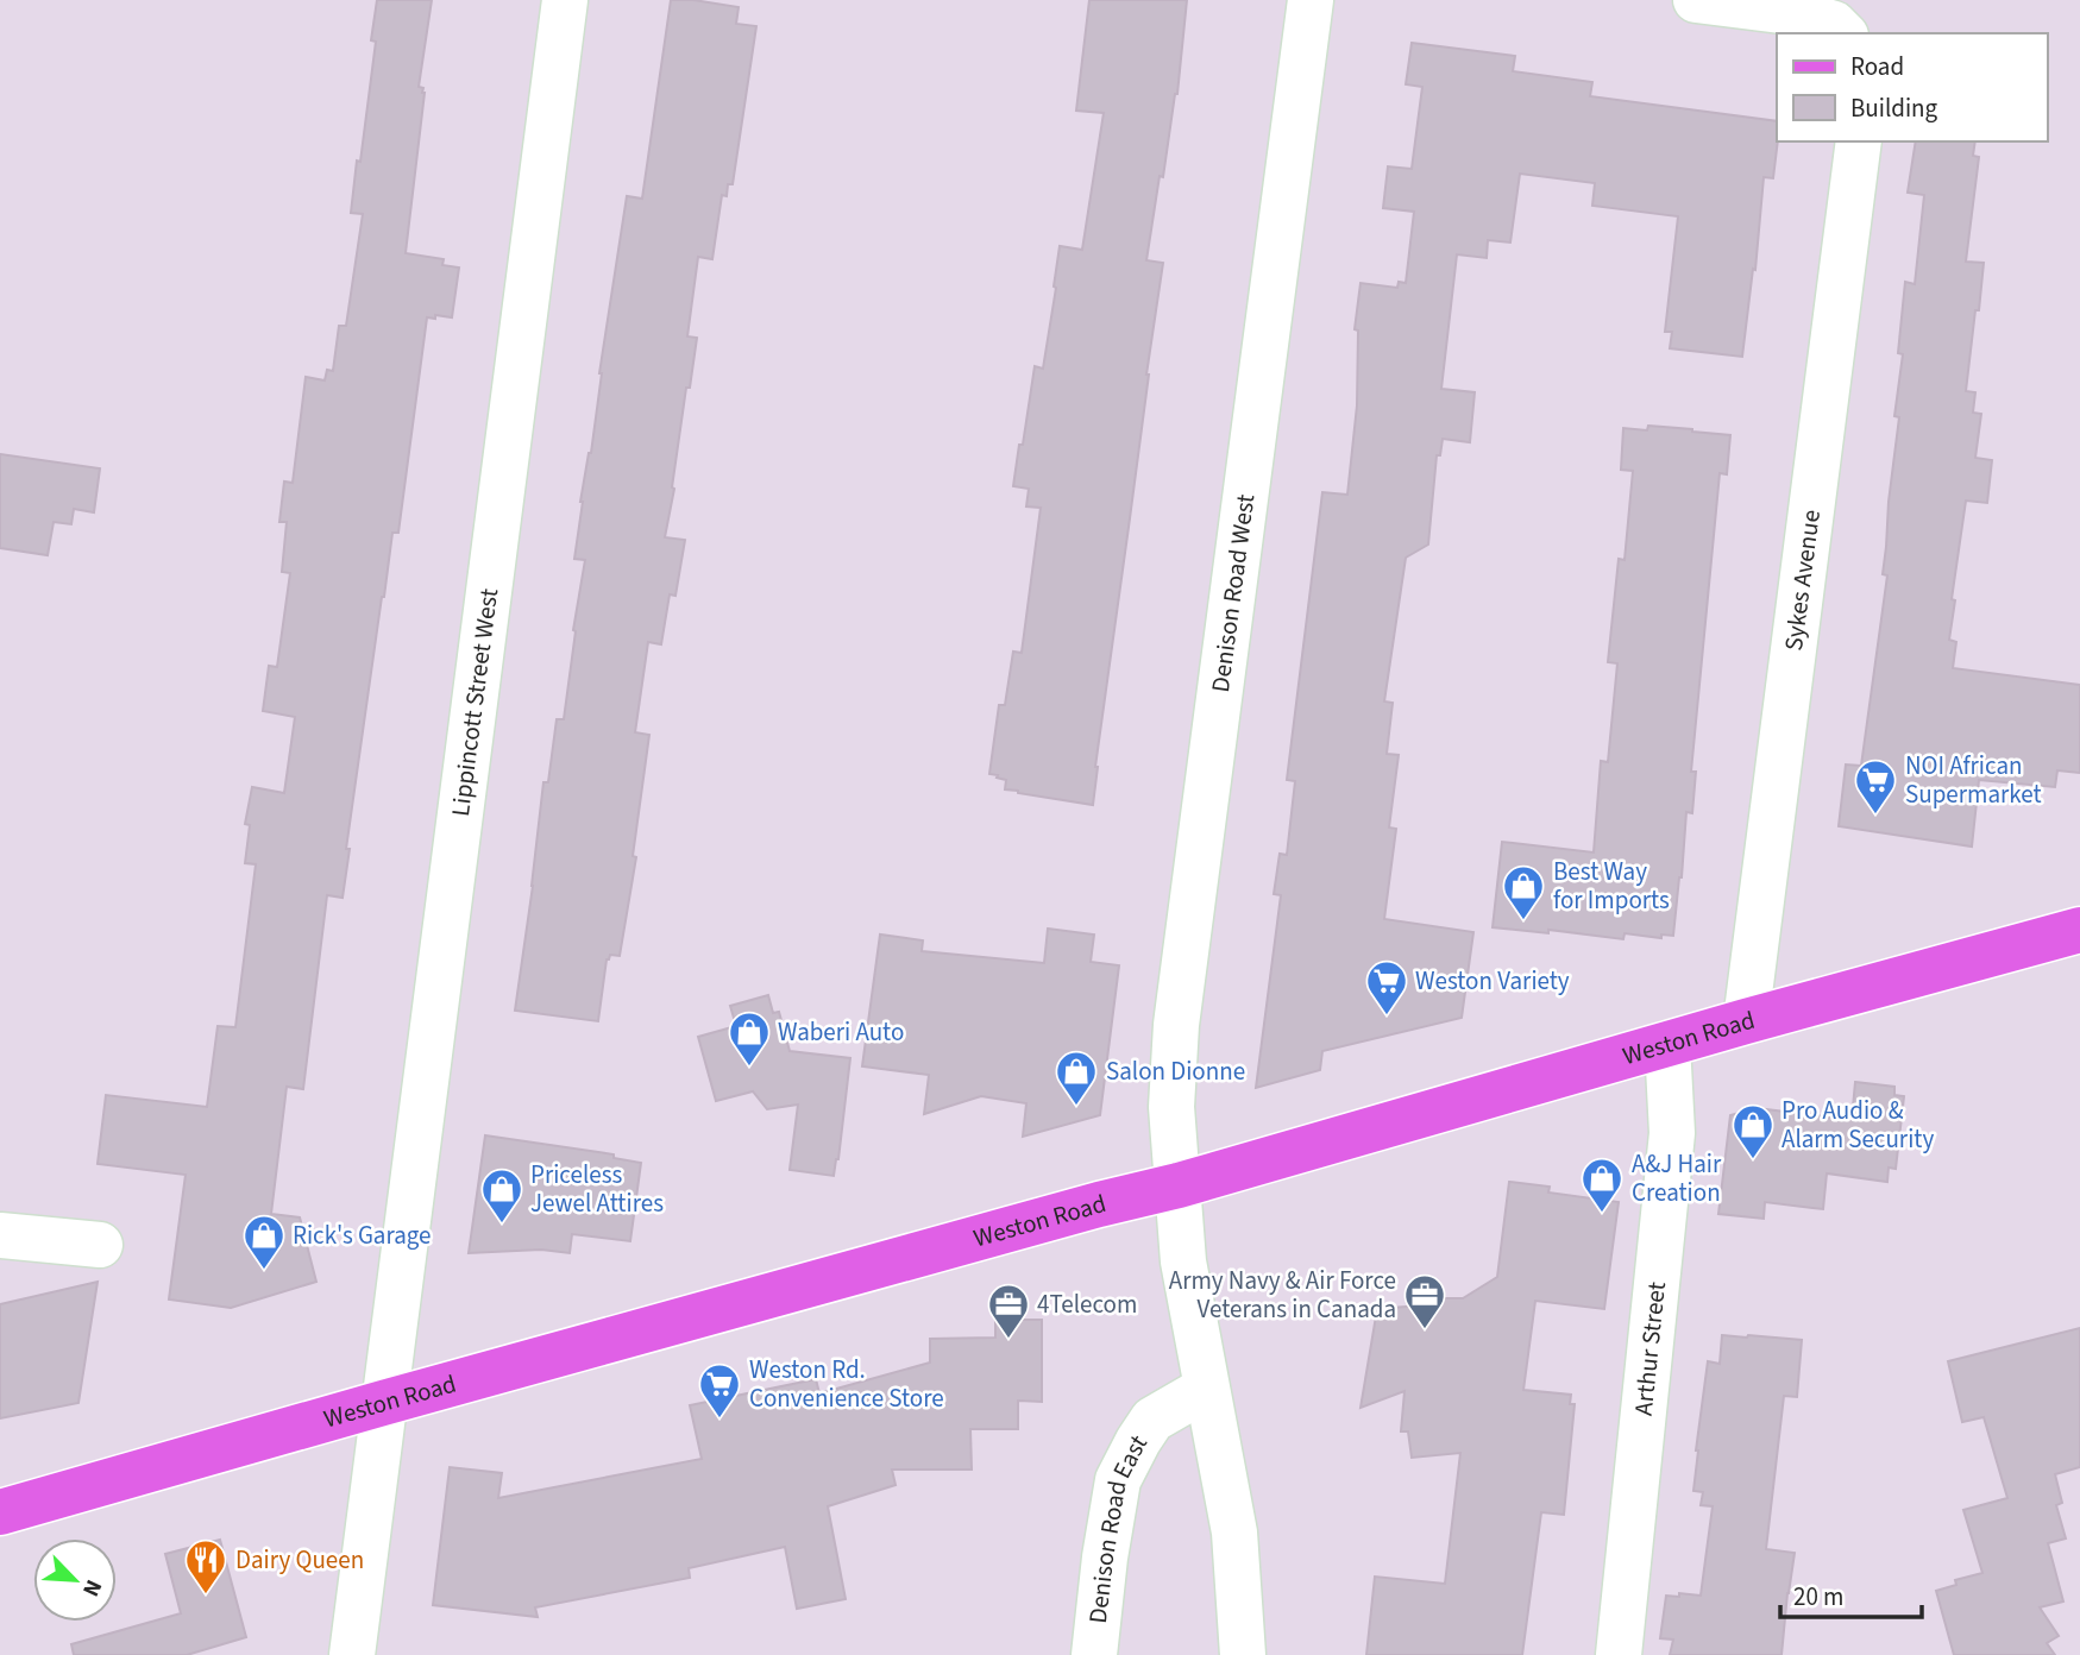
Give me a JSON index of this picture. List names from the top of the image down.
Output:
{
  "streets": {
    "main road": ["Weston Road"],
    "street": [
      "Sykes Avenue",
      "Denison Road West",
      "Lippincott Street West",
      "Arthur Street",
      "Denison Road East"
    ]
  },
  "crossings": [
    ["Sykes Avenue", "Weston Road"],
    ["Denison Road West", "Weston Road"],
    ["Lippincott Street West", "Weston Road"],
    ["Weston Road", "Arthur Street"]
  ],
  "places": {
    "supermarket": ["NOI African Supermarket", "Weston Variety", "Weston Rd. Convenience Store"],
    "shop": [
      "Best Way for Imports",
      "Waberi Auto",
      "Salon Dionne",
      "Pro Audio & Alarm Security",
      "A&J Hair Creation",
      "Priceless Jewel Attires",
      "Rick's Garage"
    ],
    "office": ["Army Navy & Air Force Veterans in Canada", "4Telecom"],
    "restaurant": ["Dairy Queen"]
  },
  "legend": ["Road", "Building"],
  "scale_bar": "20 m",
  "north": "bottom right"
}
